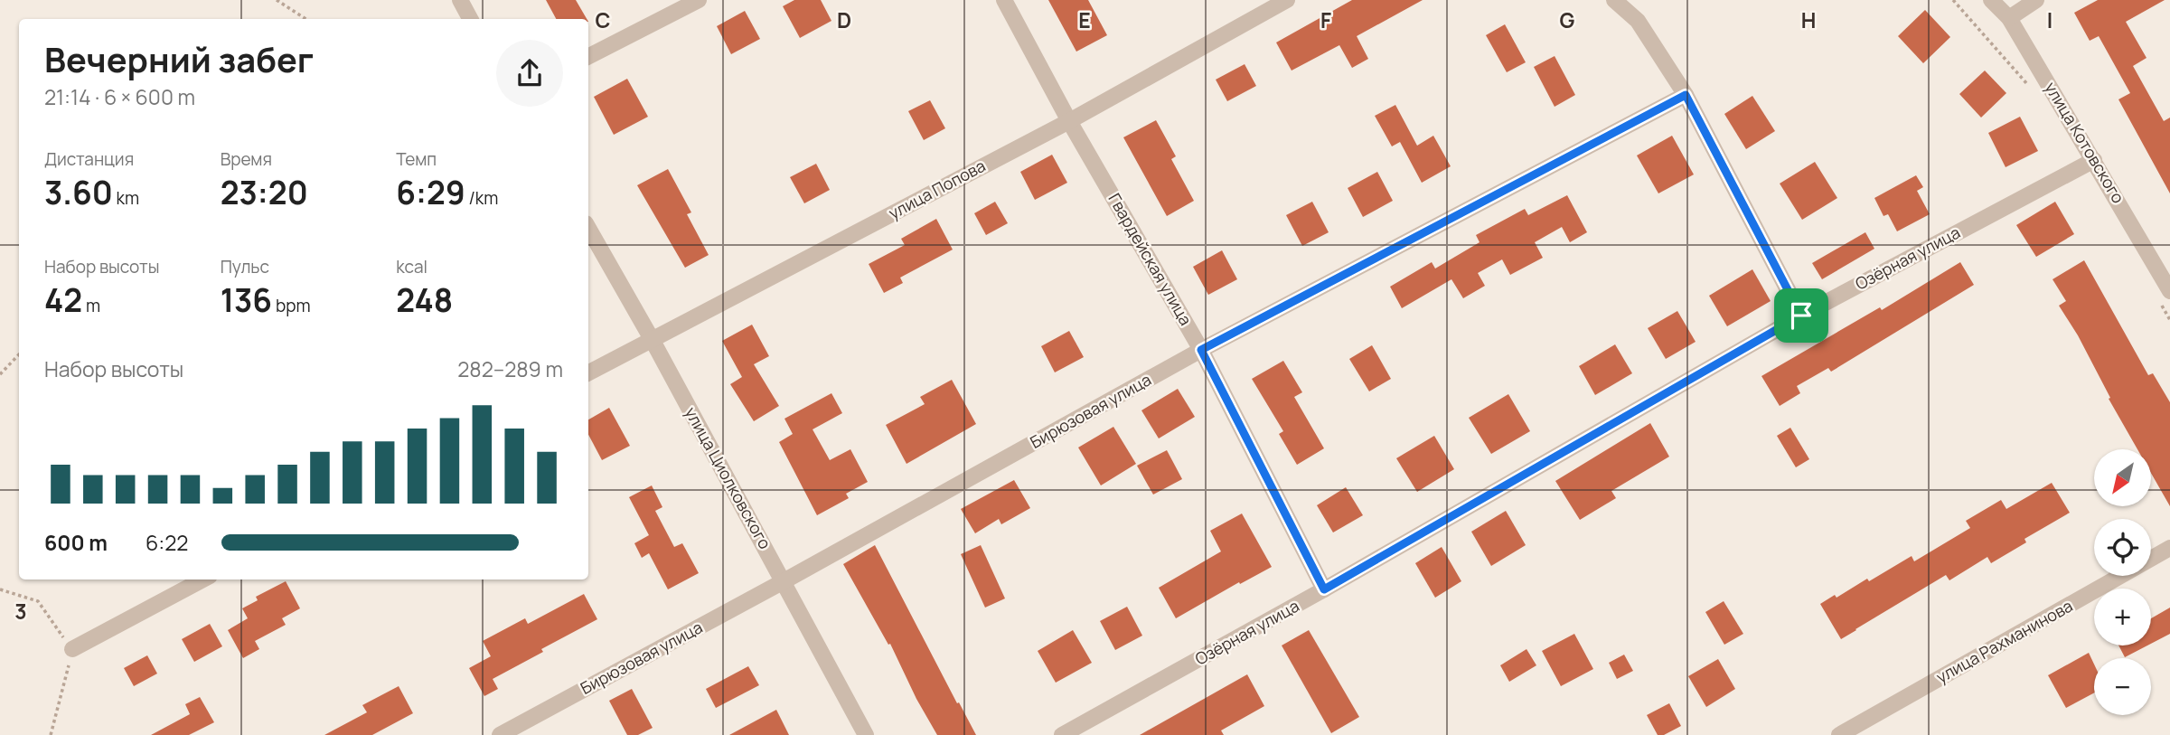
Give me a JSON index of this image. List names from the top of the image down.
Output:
{
  "streets": {
    "street": [
      "улица Котовского",
      "улица Попова",
      "Озёрная улица",
      "Гвардейская улица",
      "Бирюзовая улица",
      "улица Циолковского",
      "улица Рахманинова"
    ]
  },
  "crossings": [
    ["улица Котовского", "Озёрная улица"],
    ["улица Попова", "Гвардейская улица"],
    ["улица Попова", "улица Циолковского"],
    ["Озёрная улица", "Гвардейская улица"],
    ["Гвардейская улица", "Бирюзовая улица"],
    ["Бирюзовая улица", "улица Циолковского"]
  ],
  "north": "bottom left",
  "page": {
    "heading": ["Вечерний забег", "21:14 · 6 × 600 m"],
    "stats": [
      ["Дистанция", "3.60 km"],
      ["Время", "23:20"],
      ["Темп", "6:29 /km"],
      ["Набор высоты", "42 m"],
      ["Пульс", "136 bpm"],
      ["kcal", "248"]
    ],
    "chart": ["Набор высоты", "282–289 m"],
    "map_buttons": ["+", "−"],
    "list": [
      {
        "name": "600 m",
        "note": "6:22"
      }
    ]
  },
  "grid": {
    "columns": [
      "C",
      "D",
      "E",
      "F",
      "G",
      "H",
      "I"
    ],
    "rows": ["3"]
  }
}
